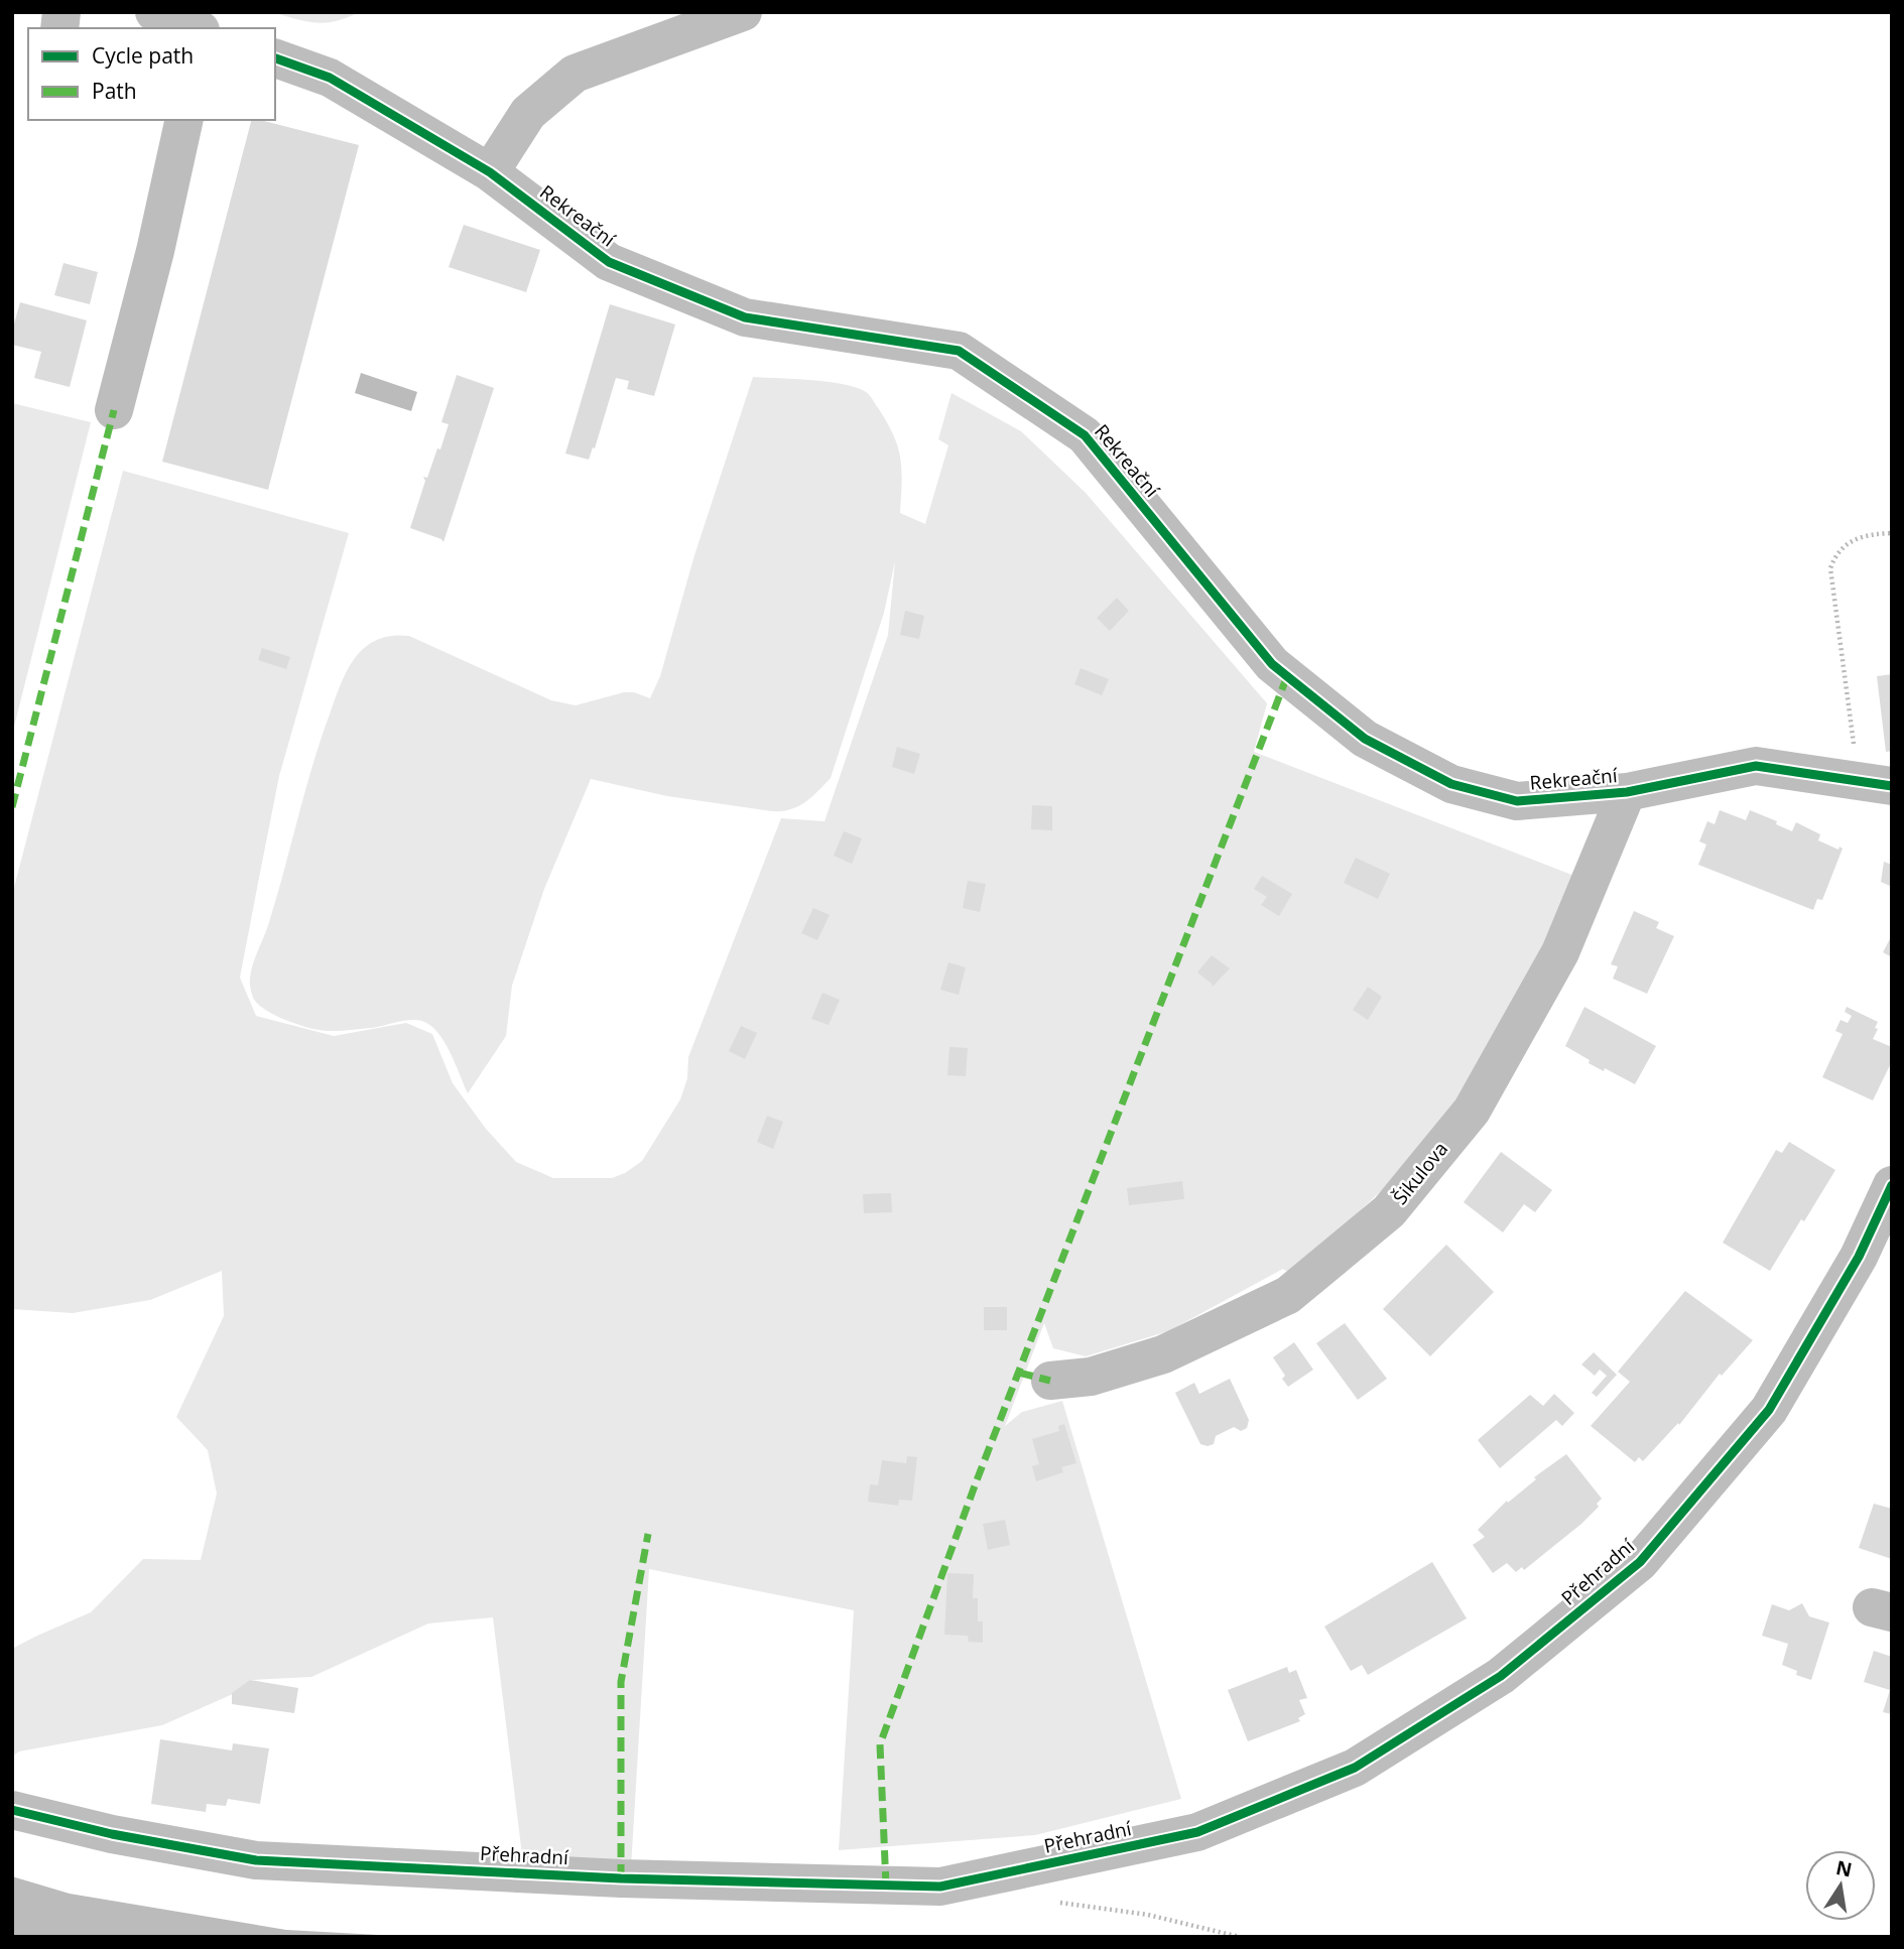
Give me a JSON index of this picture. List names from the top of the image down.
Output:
{
  "streets": {
    "street": ["Rekreační", "Šikulova", "Přehradní"]
  },
  "crossings": [
    ["Rekreační", "Šikulova"]
  ],
  "legend": ["Cycle path", "Path"],
  "north": "top"
}
